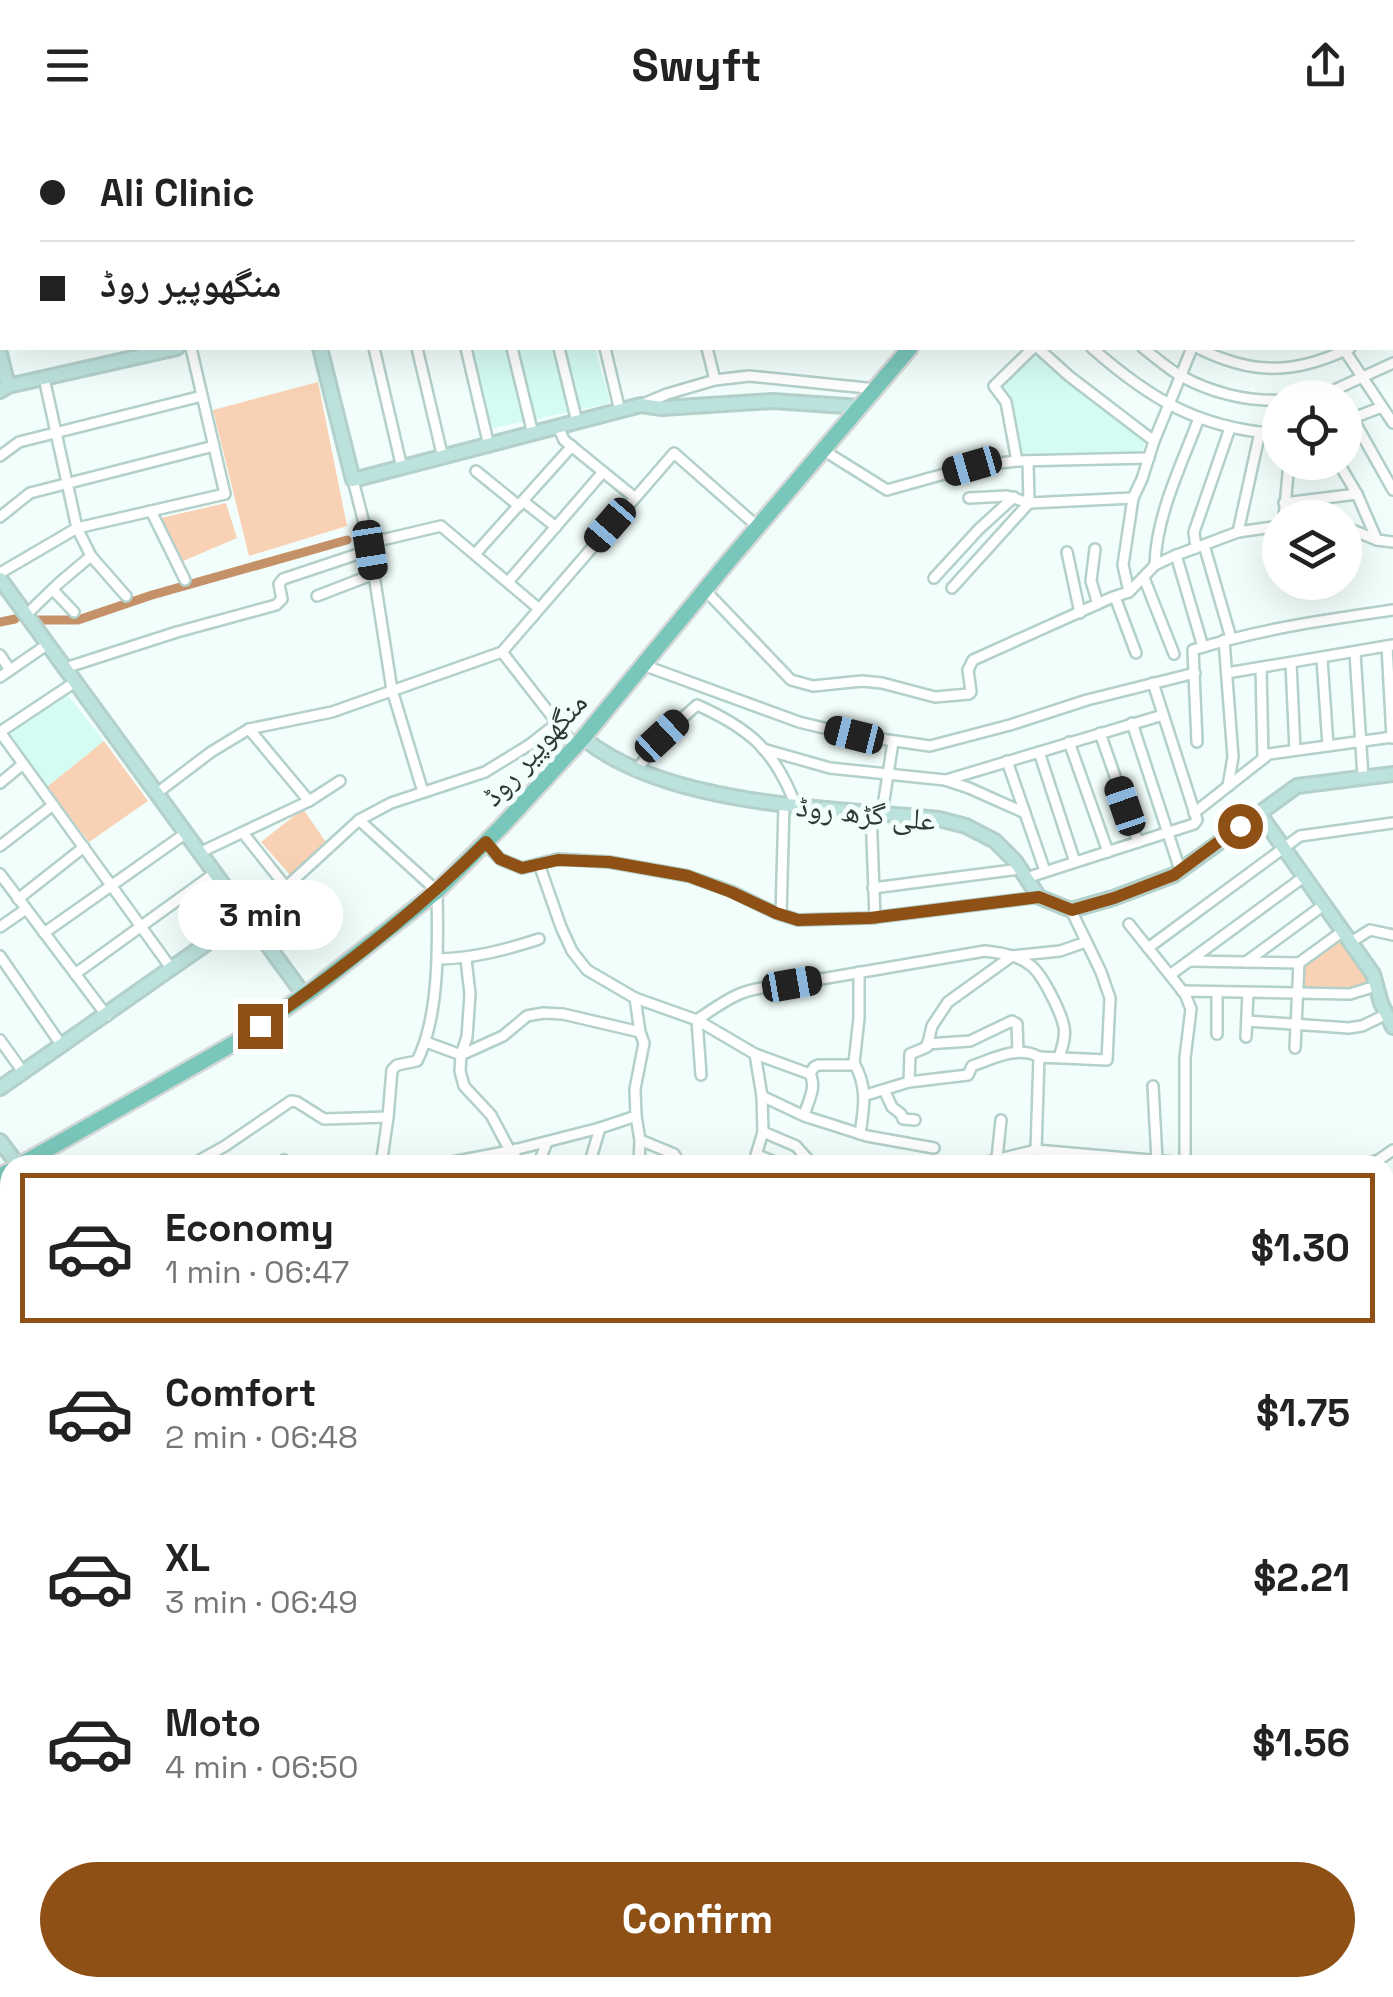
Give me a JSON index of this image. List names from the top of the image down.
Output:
{
  "streets": {
    "main road": ["منگھوپیر روڈ"],
    "street": ["علی گڑھ روڈ"]
  },
  "crossings": [
    ["منگھوپیر روڈ", "علی گڑھ روڈ"]
  ],
  "page": {
    "header": "Swyft",
    "banner": ["Ali Clinic", "منگھوپیر روڈ"],
    "bubble": "3 min",
    "list": [
      {
        "name": "Economy",
        "note": "1 min · 06:47",
        "value": "$1.30"
      },
      {
        "name": "Comfort",
        "note": "2 min · 06:48",
        "value": "$1.75"
      },
      {
        "name": "XL",
        "note": "3 min · 06:49",
        "value": "$2.21"
      },
      {
        "name": "Moto",
        "note": "4 min · 06:50",
        "value": "$1.56"
      }
    ],
    "buttons": "Confirm"
  }
}
